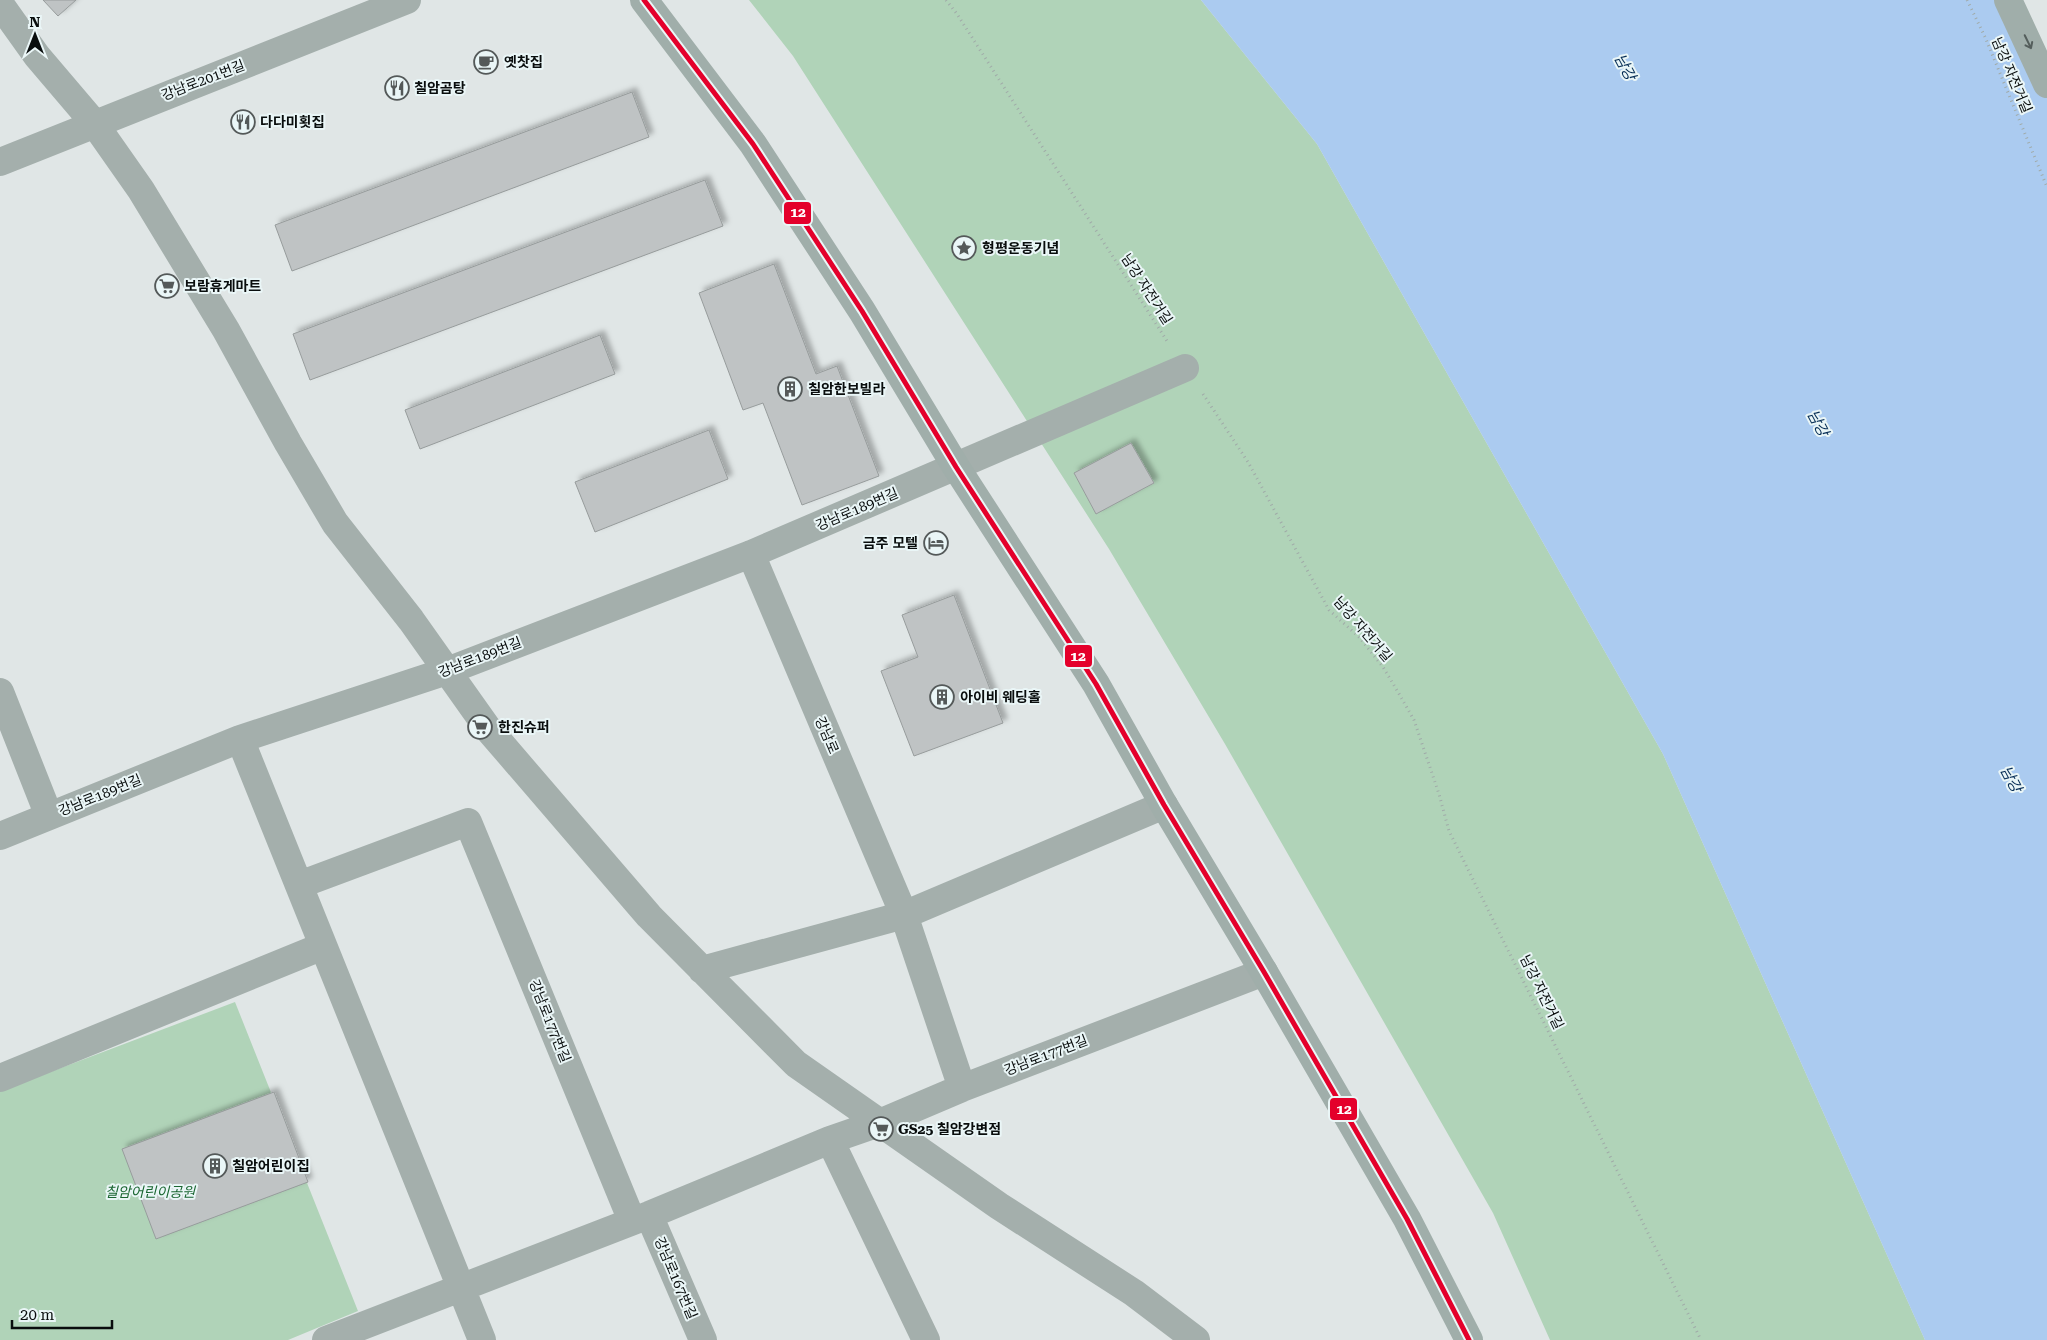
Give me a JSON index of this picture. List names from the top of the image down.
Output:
{
  "streets": {
    "street": [
      "강남로201번길",
      "강남로189번길",
      "강남로",
      "강남로177번길",
      "강남로167번길"
    ],
    "path": ["남강 자전거길"]
  },
  "crossings": [
    ["남강 자전거길", "강남로189번길"],
    ["강남로189번길", "강남로"],
    ["강남로", "강남로177번길"],
    ["강남로177번길", "강남로167번길"]
  ],
  "water": ["남강"],
  "parks": ["칠암어린이공원"],
  "places": {
    "cafe": ["옛찻집"],
    "restaurant": ["칠암곰탕", "다다미횟집"],
    "place": ["형평운동기념"],
    "supermarket": ["보람휴게마트", "한진슈퍼", "GS25 칠암강변점"],
    "building": ["칠암한보빌라", "아이비 웨딩홀", "칠암어린이집"],
    "hotel": ["금주 모텔"]
  },
  "lines": ["transit line 12"],
  "scale_bar": "20 m",
  "north": "top"
}
